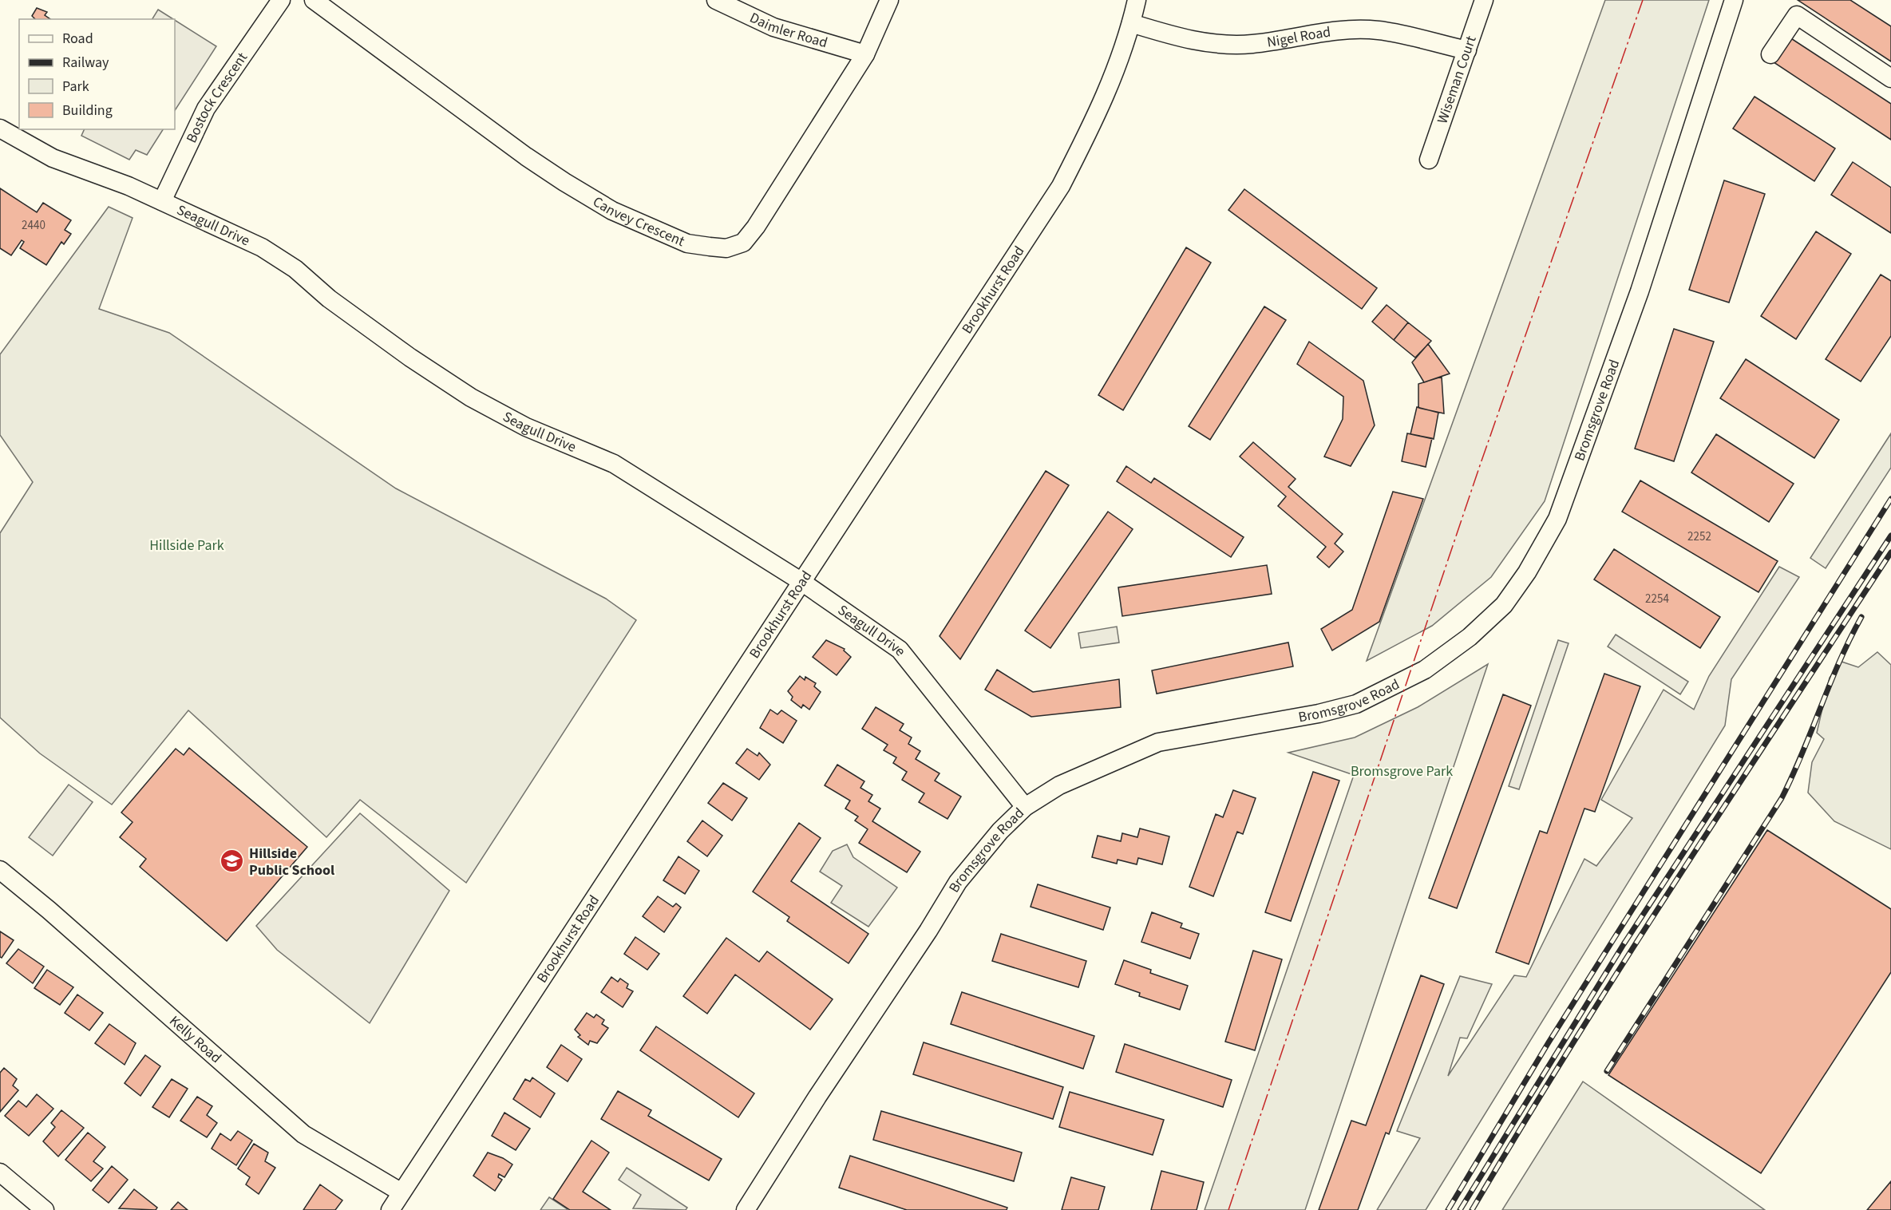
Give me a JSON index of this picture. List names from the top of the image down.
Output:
{
  "streets": {
    "street": [
      "Daimler Road",
      "Nigel Road",
      "Wiseman Court",
      "Bostock Crescent",
      "Canvey Crescent",
      "Seagull Drive",
      "Brookhurst Road",
      "Bromsgrove Road",
      "Kelly Road"
    ]
  },
  "crossings": [
    ["Daimler Road", "Canvey Crescent"],
    ["Nigel Road", "Wiseman Court"],
    ["Nigel Road", "Brookhurst Road"],
    ["Bostock Crescent", "Seagull Drive"],
    ["Seagull Drive", "Brookhurst Road"],
    ["Seagull Drive", "Bromsgrove Road"],
    ["Brookhurst Road", "Kelly Road"]
  ],
  "parks": ["Hillside Park", "Bromsgrove Park"],
  "places": {
    "school or university": ["Hillside Public School"]
  },
  "house_numbers": ["2440", "2252", "2254"],
  "legend": [
    "Road",
    "Railway",
    "Park",
    "Building"
  ]
}
